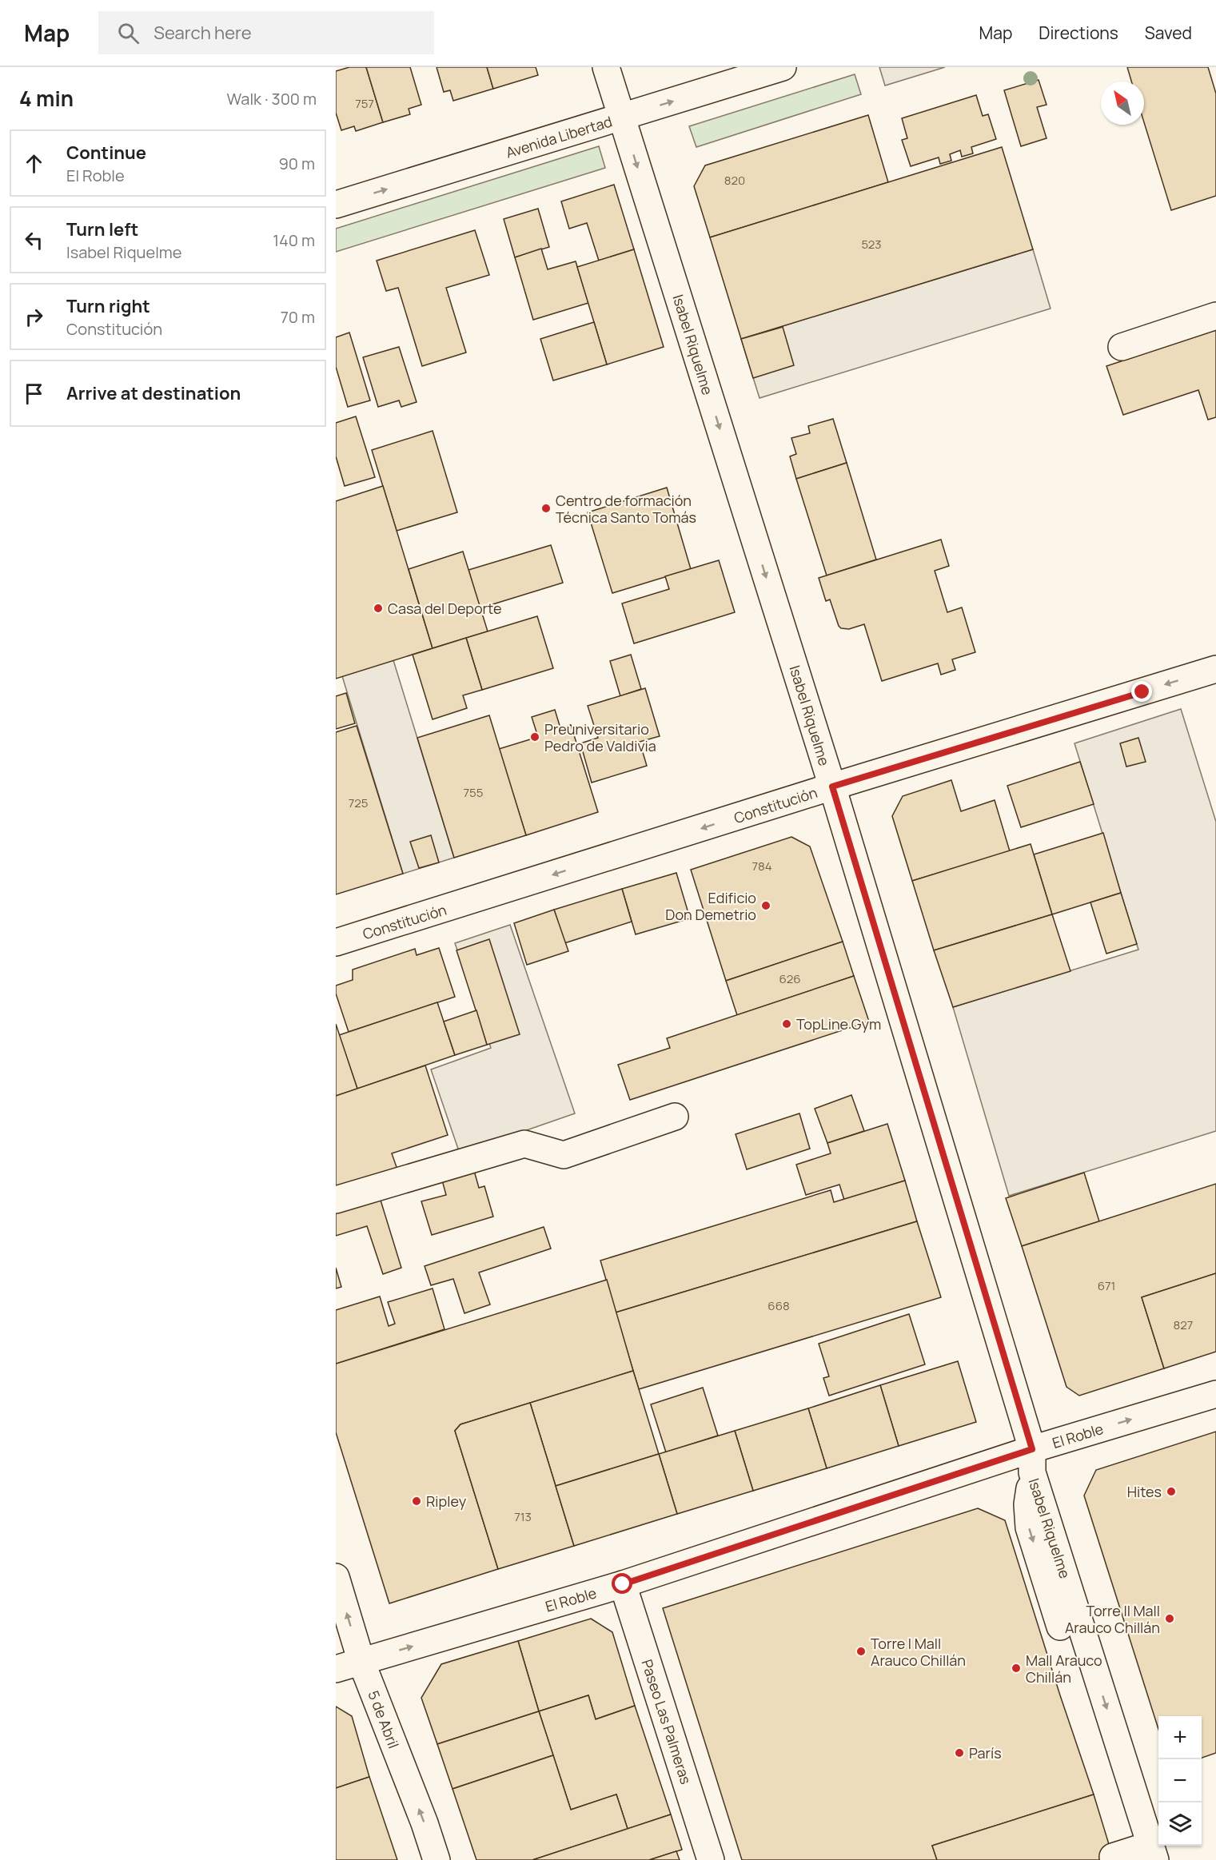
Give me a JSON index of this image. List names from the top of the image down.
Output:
{
  "streets": {
    "street": [
      "Avenida Libertad",
      "Isabel Riquelme",
      "Constitución",
      "El Roble",
      "5 de Abril",
      "Paseo Las Palmeras"
    ]
  },
  "crossings": [
    ["Avenida Libertad", "Isabel Riquelme"],
    ["Isabel Riquelme", "Constitución"],
    ["Isabel Riquelme", "El Roble"],
    ["El Roble", "5 de Abril"],
    ["El Roble", "Paseo Las Palmeras"]
  ],
  "one_way": [
    "Avenida Libertad",
    "Isabel Riquelme",
    "Constitución",
    "El Roble",
    "5 de Abril"
  ],
  "places": [
    "Centro de formación Técnica Santo Tomás",
    "Casa del Deporte",
    "Preuniversitario Pedro de Valdivia",
    "Edificio Don Demetrio",
    "TopLine Gym",
    "Hites",
    "Ripley",
    "Torre II Mall Arauco Chillán",
    "Torre I Mall Arauco Chillán",
    "Mall Arauco Chillán",
    "París"
  ],
  "house_numbers": [
    "757",
    "820",
    "523",
    "755",
    "725",
    "784",
    "626",
    "671",
    "668",
    "827",
    "713"
  ],
  "north": "top left",
  "page": {
    "header": "Map",
    "search": "Search here",
    "nav": ["Map", "Directions", "Saved"],
    "heading": ["4 min", "Walk · 300 m"],
    "list": [
      ["Continue", "El Roble", "90 m"],
      ["Turn left", "Isabel Riquelme", "140 m"],
      ["Turn right", "Constitución", "70 m"],
      "Arrive at destination"
    ],
    "map_buttons": ["+", "−"]
  }
}
